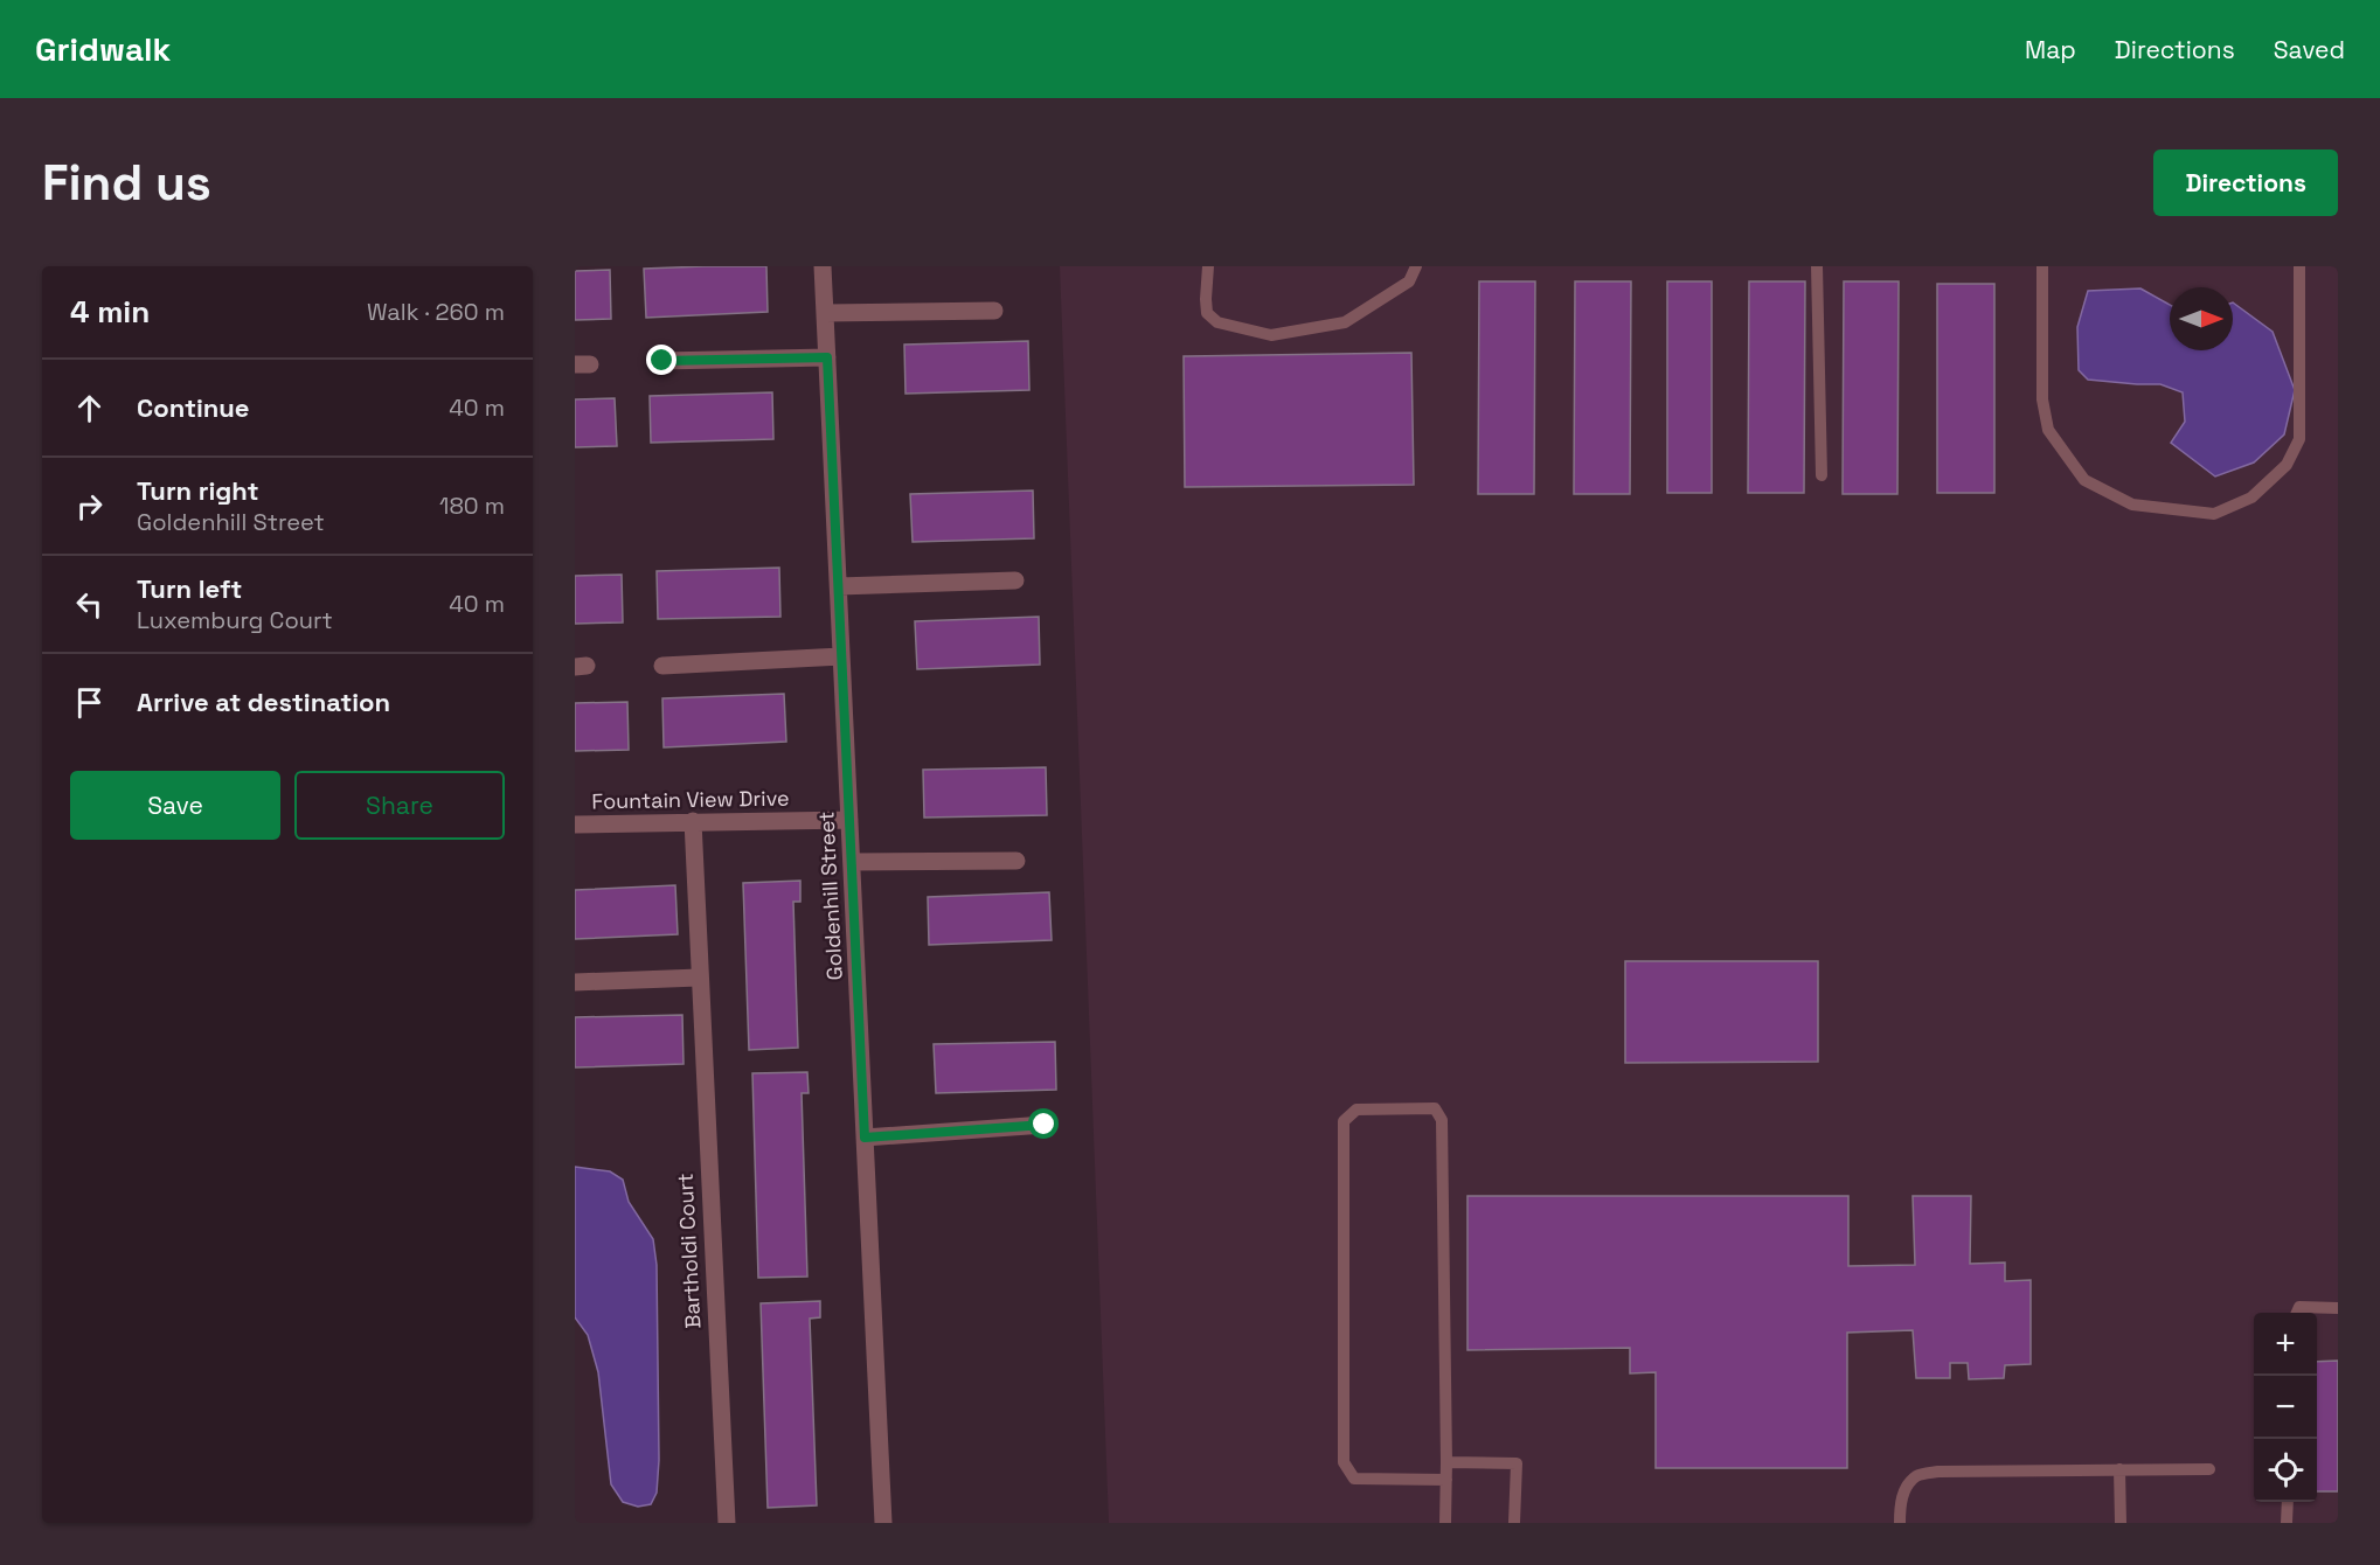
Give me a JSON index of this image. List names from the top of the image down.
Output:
{
  "streets": {
    "street": ["Fountain View Drive", "Goldenhill Street", "Bartholdi Court"]
  },
  "crossings": [
    ["Fountain View Drive", "Goldenhill Street"],
    ["Fountain View Drive", "Bartholdi Court"]
  ],
  "north": "right",
  "page": {
    "header": "Gridwalk",
    "nav": ["Map", "Directions", "Saved"],
    "buttons": [
      "Directions",
      ["Save", "Share"]
    ],
    "title": "Find us",
    "heading": ["4 min", "Walk · 260 m"],
    "list": [
      ["Continue", "40 m"],
      ["Turn right", "Goldenhill Street", "180 m"],
      ["Turn left", "Luxemburg Court", "40 m"],
      "Arrive at destination"
    ],
    "map_buttons": ["+", "−"]
  }
}
